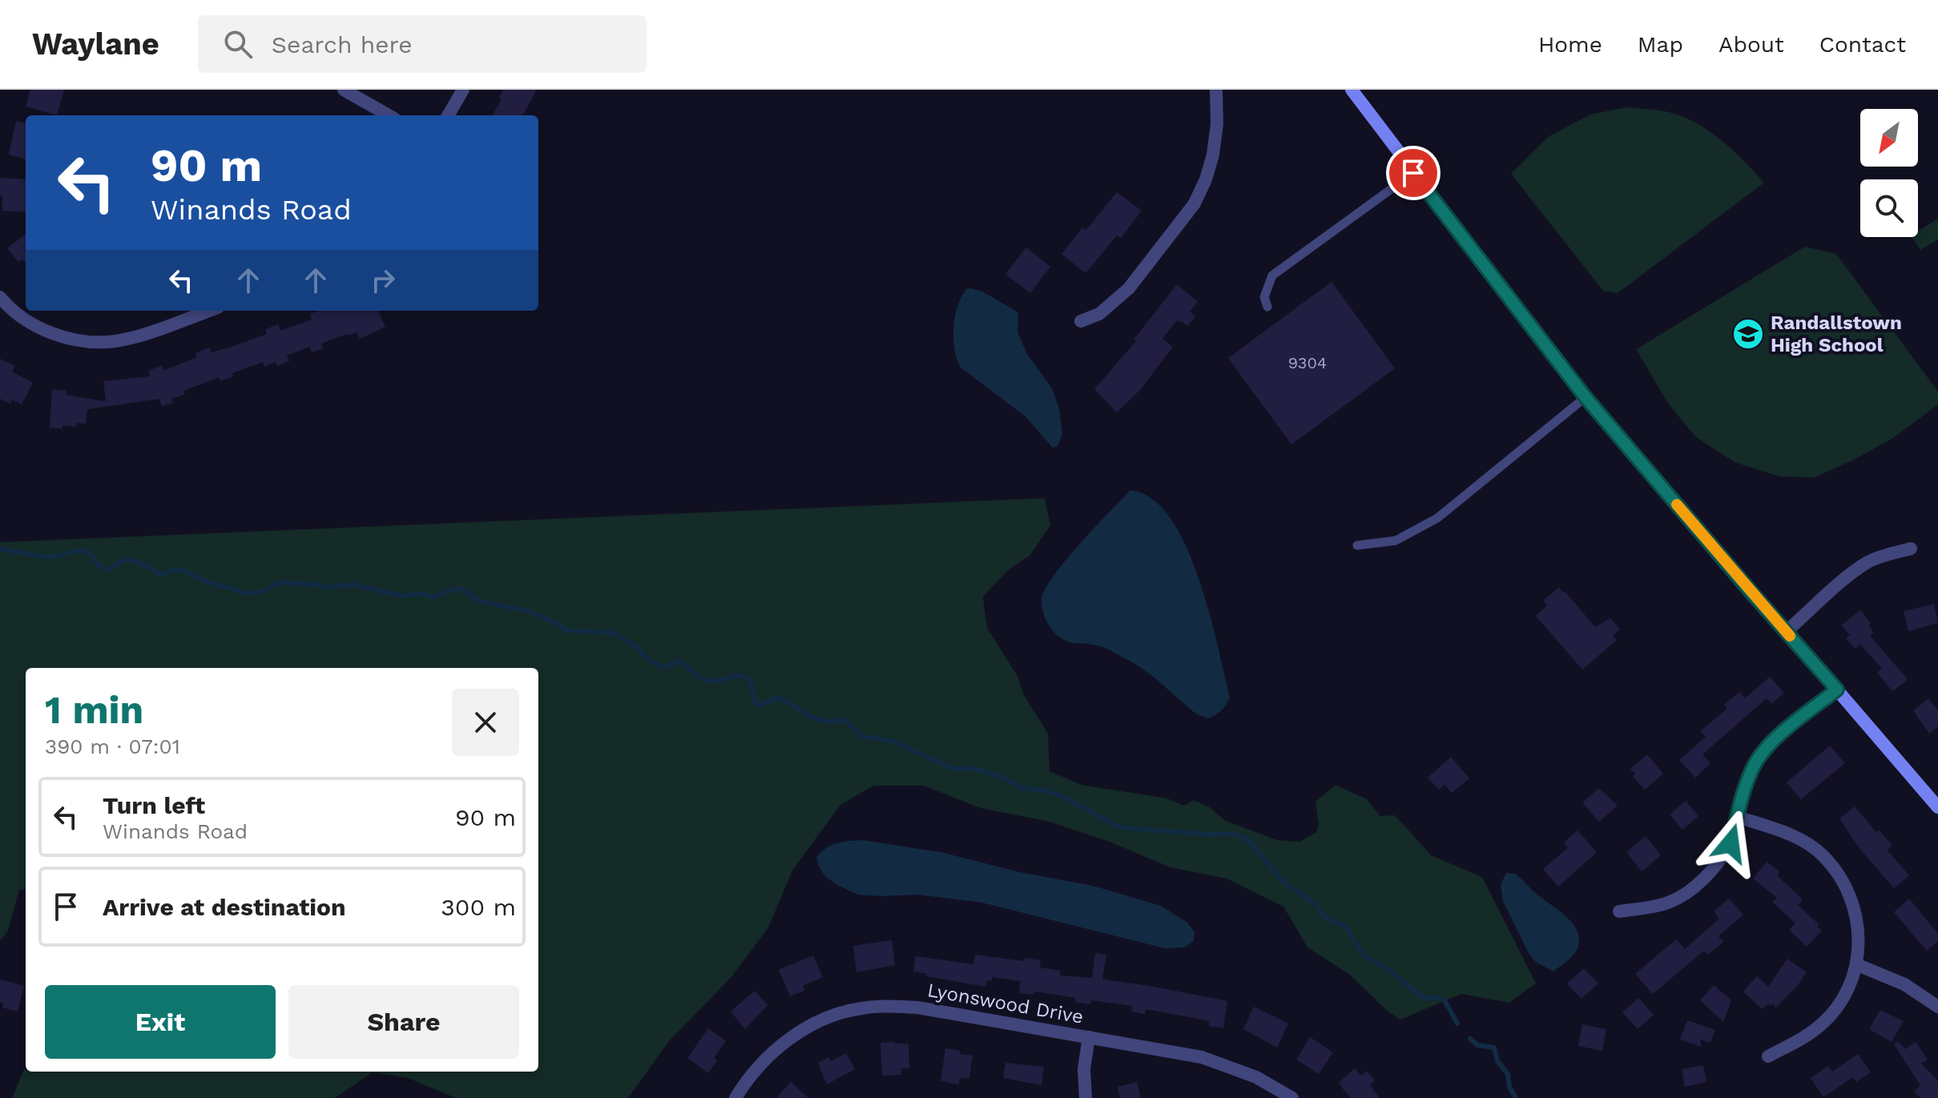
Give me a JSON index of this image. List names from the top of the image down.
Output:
{
  "streets": {
    "street": ["Lyonswood Drive"]
  },
  "places": {
    "school or university": ["Randallstown High School"]
  },
  "house_numbers": ["9304"],
  "north": "bottom left",
  "page": {
    "header": "Waylane",
    "search": "Search here",
    "nav": [
      "Home",
      "Map",
      "About",
      "Contact"
    ],
    "turn": ["90 m", "Winands Road"],
    "heading": ["1 min", "390 m · 07:01"],
    "list": [
      {
        "name": "Turn left",
        "note": "Winands Road",
        "value": "90 m"
      },
      {
        "name": "Arrive at destination",
        "value": "300 m"
      }
    ],
    "buttons": ["Exit", "Share"]
  }
}
